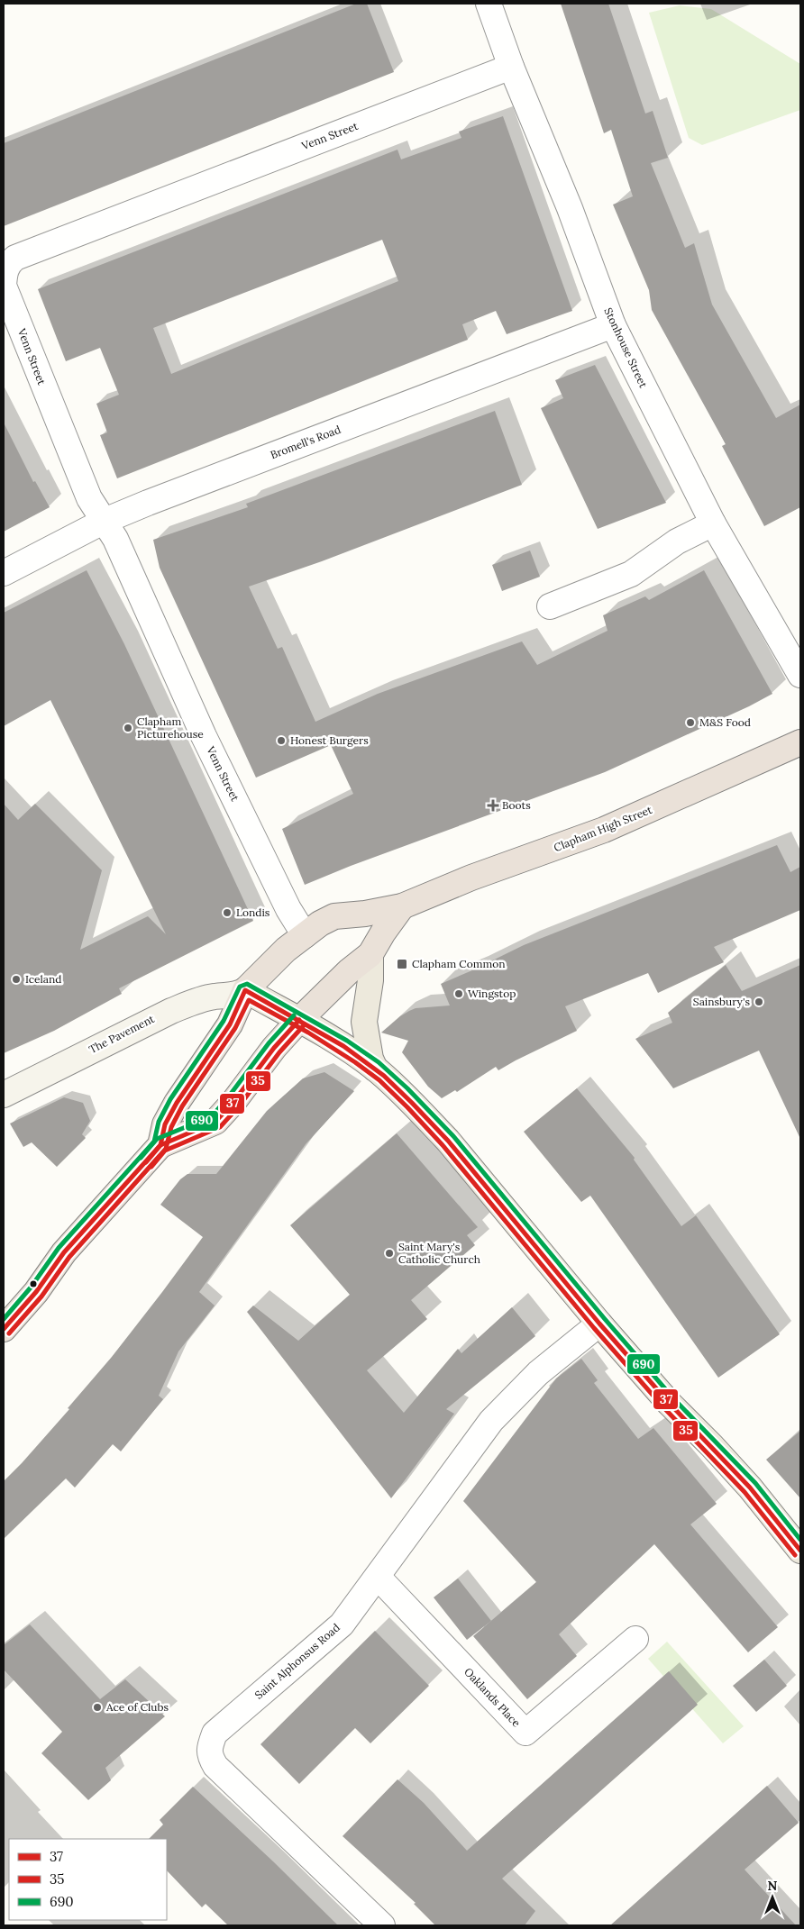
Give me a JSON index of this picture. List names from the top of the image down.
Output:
{
  "streets": {
    "highway": ["Clapham High Street"],
    "main road": ["The Pavement"],
    "street": [
      "Venn Street",
      "Stonhouse Street",
      "Bromell's Road",
      "Saint Alphonsus Road",
      "Oaklands Place"
    ]
  },
  "crossings": [
    ["Venn Street", "Stonhouse Street"],
    ["Venn Street", "Bromell's Road"],
    ["Venn Street", "Clapham High Street"],
    ["Stonhouse Street", "Bromell's Road"],
    ["Clapham High Street", "The Pavement"],
    ["Saint Alphonsus Road", "Oaklands Place"]
  ],
  "places": {
    "other": [
      "M&S Food",
      "Clapham Picturehouse",
      "Honest Burgers",
      "Londis",
      "Iceland",
      "Wingstop",
      "Sainsbury's",
      "Saint Mary's Catholic Church",
      "Ace of Clubs"
    ],
    "health": ["Boots"],
    "transit": ["Clapham Common"]
  },
  "lines": ["transit line 690", "transit line 37", "transit line 35"],
  "legend": ["37", "35", "690"],
  "north": "top"
}
